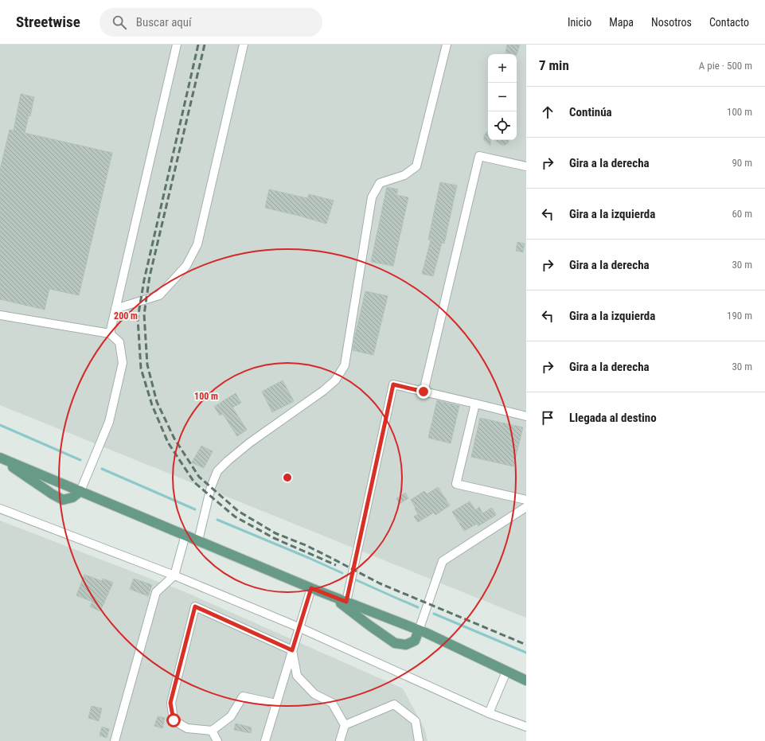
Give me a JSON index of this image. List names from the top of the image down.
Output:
{
  "page": {
    "header": "Streetwise",
    "search": "Buscar aquí",
    "nav": [
      "Inicio",
      "Mapa",
      "Nosotros",
      "Contacto"
    ],
    "heading": ["7 min", "A pie · 500 m"],
    "map_buttons": ["+", "−"],
    "list": [
      ["Continúa", "100 m"],
      ["Gira a la derecha", "90 m"],
      ["Gira a la izquierda", "60 m"],
      ["Gira a la derecha", "30 m"],
      ["Gira a la izquierda", "190 m"],
      ["Gira a la derecha", "30 m"],
      "Llegada al destino"
    ]
  },
  "rings": ["200 m", "100 m"]
}
